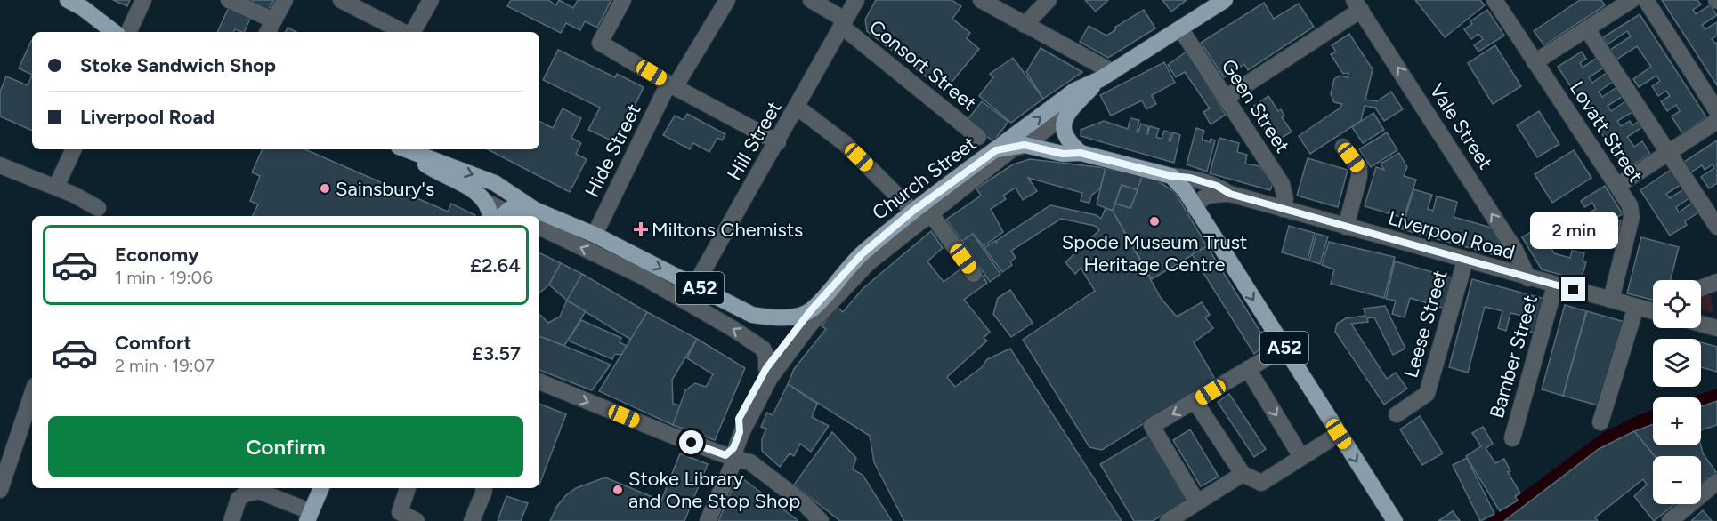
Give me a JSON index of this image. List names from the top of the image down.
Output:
{
  "streets": {
    "main road": ["Church Street", "Liverpool Road", "A52"],
    "street": [
      "Consort Street",
      "Geen Street",
      "Vale Street",
      "Lovatt Street",
      "Hill Street",
      "Hide Street",
      "Leese Street",
      "Bamber Street"
    ]
  },
  "crossings": [
    ["Consort Street", "Hill Street"],
    ["Geen Street", "Liverpool Road"],
    ["Vale Street", "Liverpool Road"],
    ["Lovatt Street", "Liverpool Road"],
    ["Hill Street", "A52"],
    ["Hide Street", "A52"],
    ["Church Street", "Liverpool Road"],
    ["Church Street", "A52"],
    ["Liverpool Road", "A52"],
    ["Liverpool Road", "Leese Street"],
    ["Liverpool Road", "Bamber Street"]
  ],
  "one_way": ["Vale Street"],
  "places": {
    "other": ["Sainsbury's", "Spode Museum Trust Heritage Centre", "Stoke Library and One Stop Shop"],
    "health": ["Miltons Chemists"]
  },
  "page": {
    "banner": ["Stoke Sandwich Shop", "Liverpool Road"],
    "bubble": "2 min",
    "list": [
      {
        "name": "Economy",
        "note": "1 min · 19:06",
        "value": "£2.64"
      },
      {
        "name": "Comfort",
        "note": "2 min · 19:07",
        "value": "£3.57"
      }
    ],
    "map_buttons": ["+", "−"],
    "buttons": "Confirm"
  }
}
